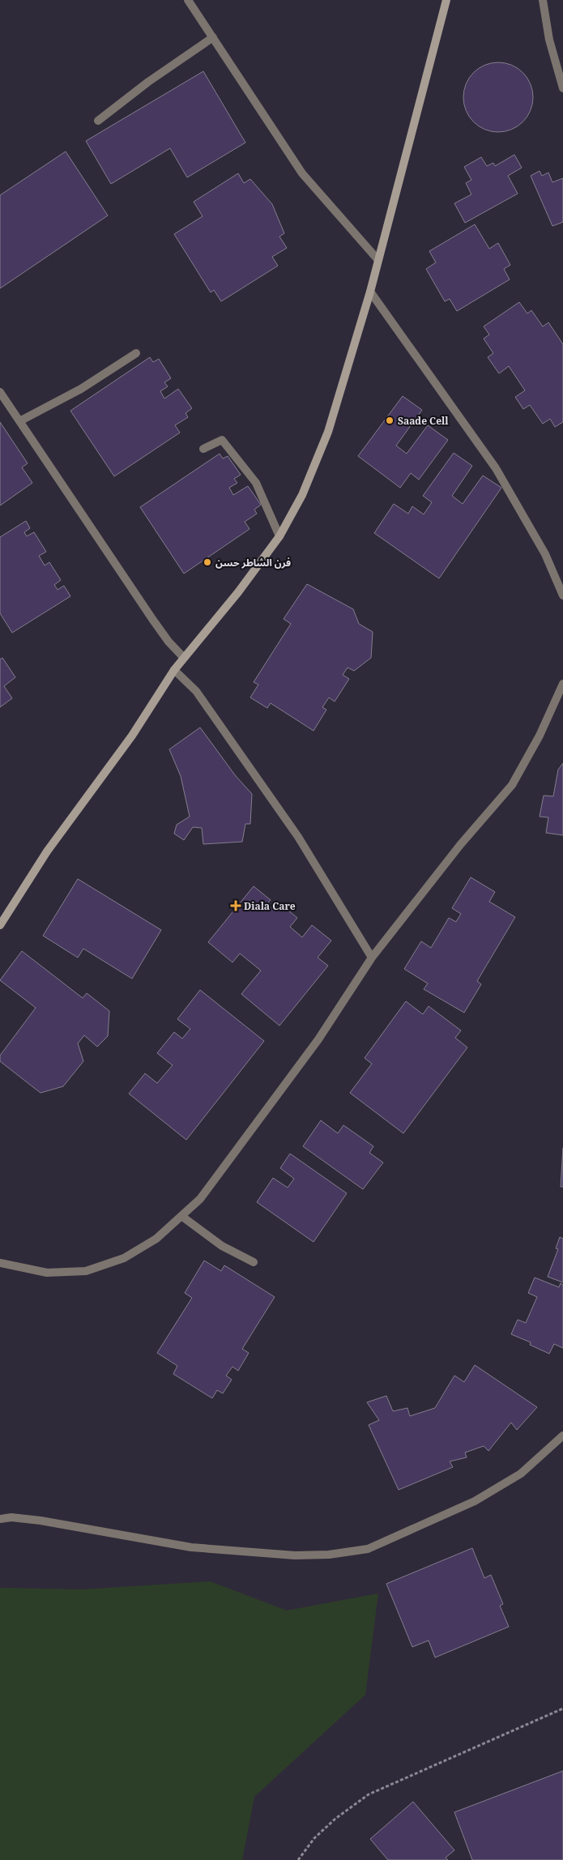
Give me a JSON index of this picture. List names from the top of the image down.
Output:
{
  "places": {
    "other": ["Saade Cell", "فرن الشاطر حسن"],
    "health": ["Diala Care"]
  }
}
